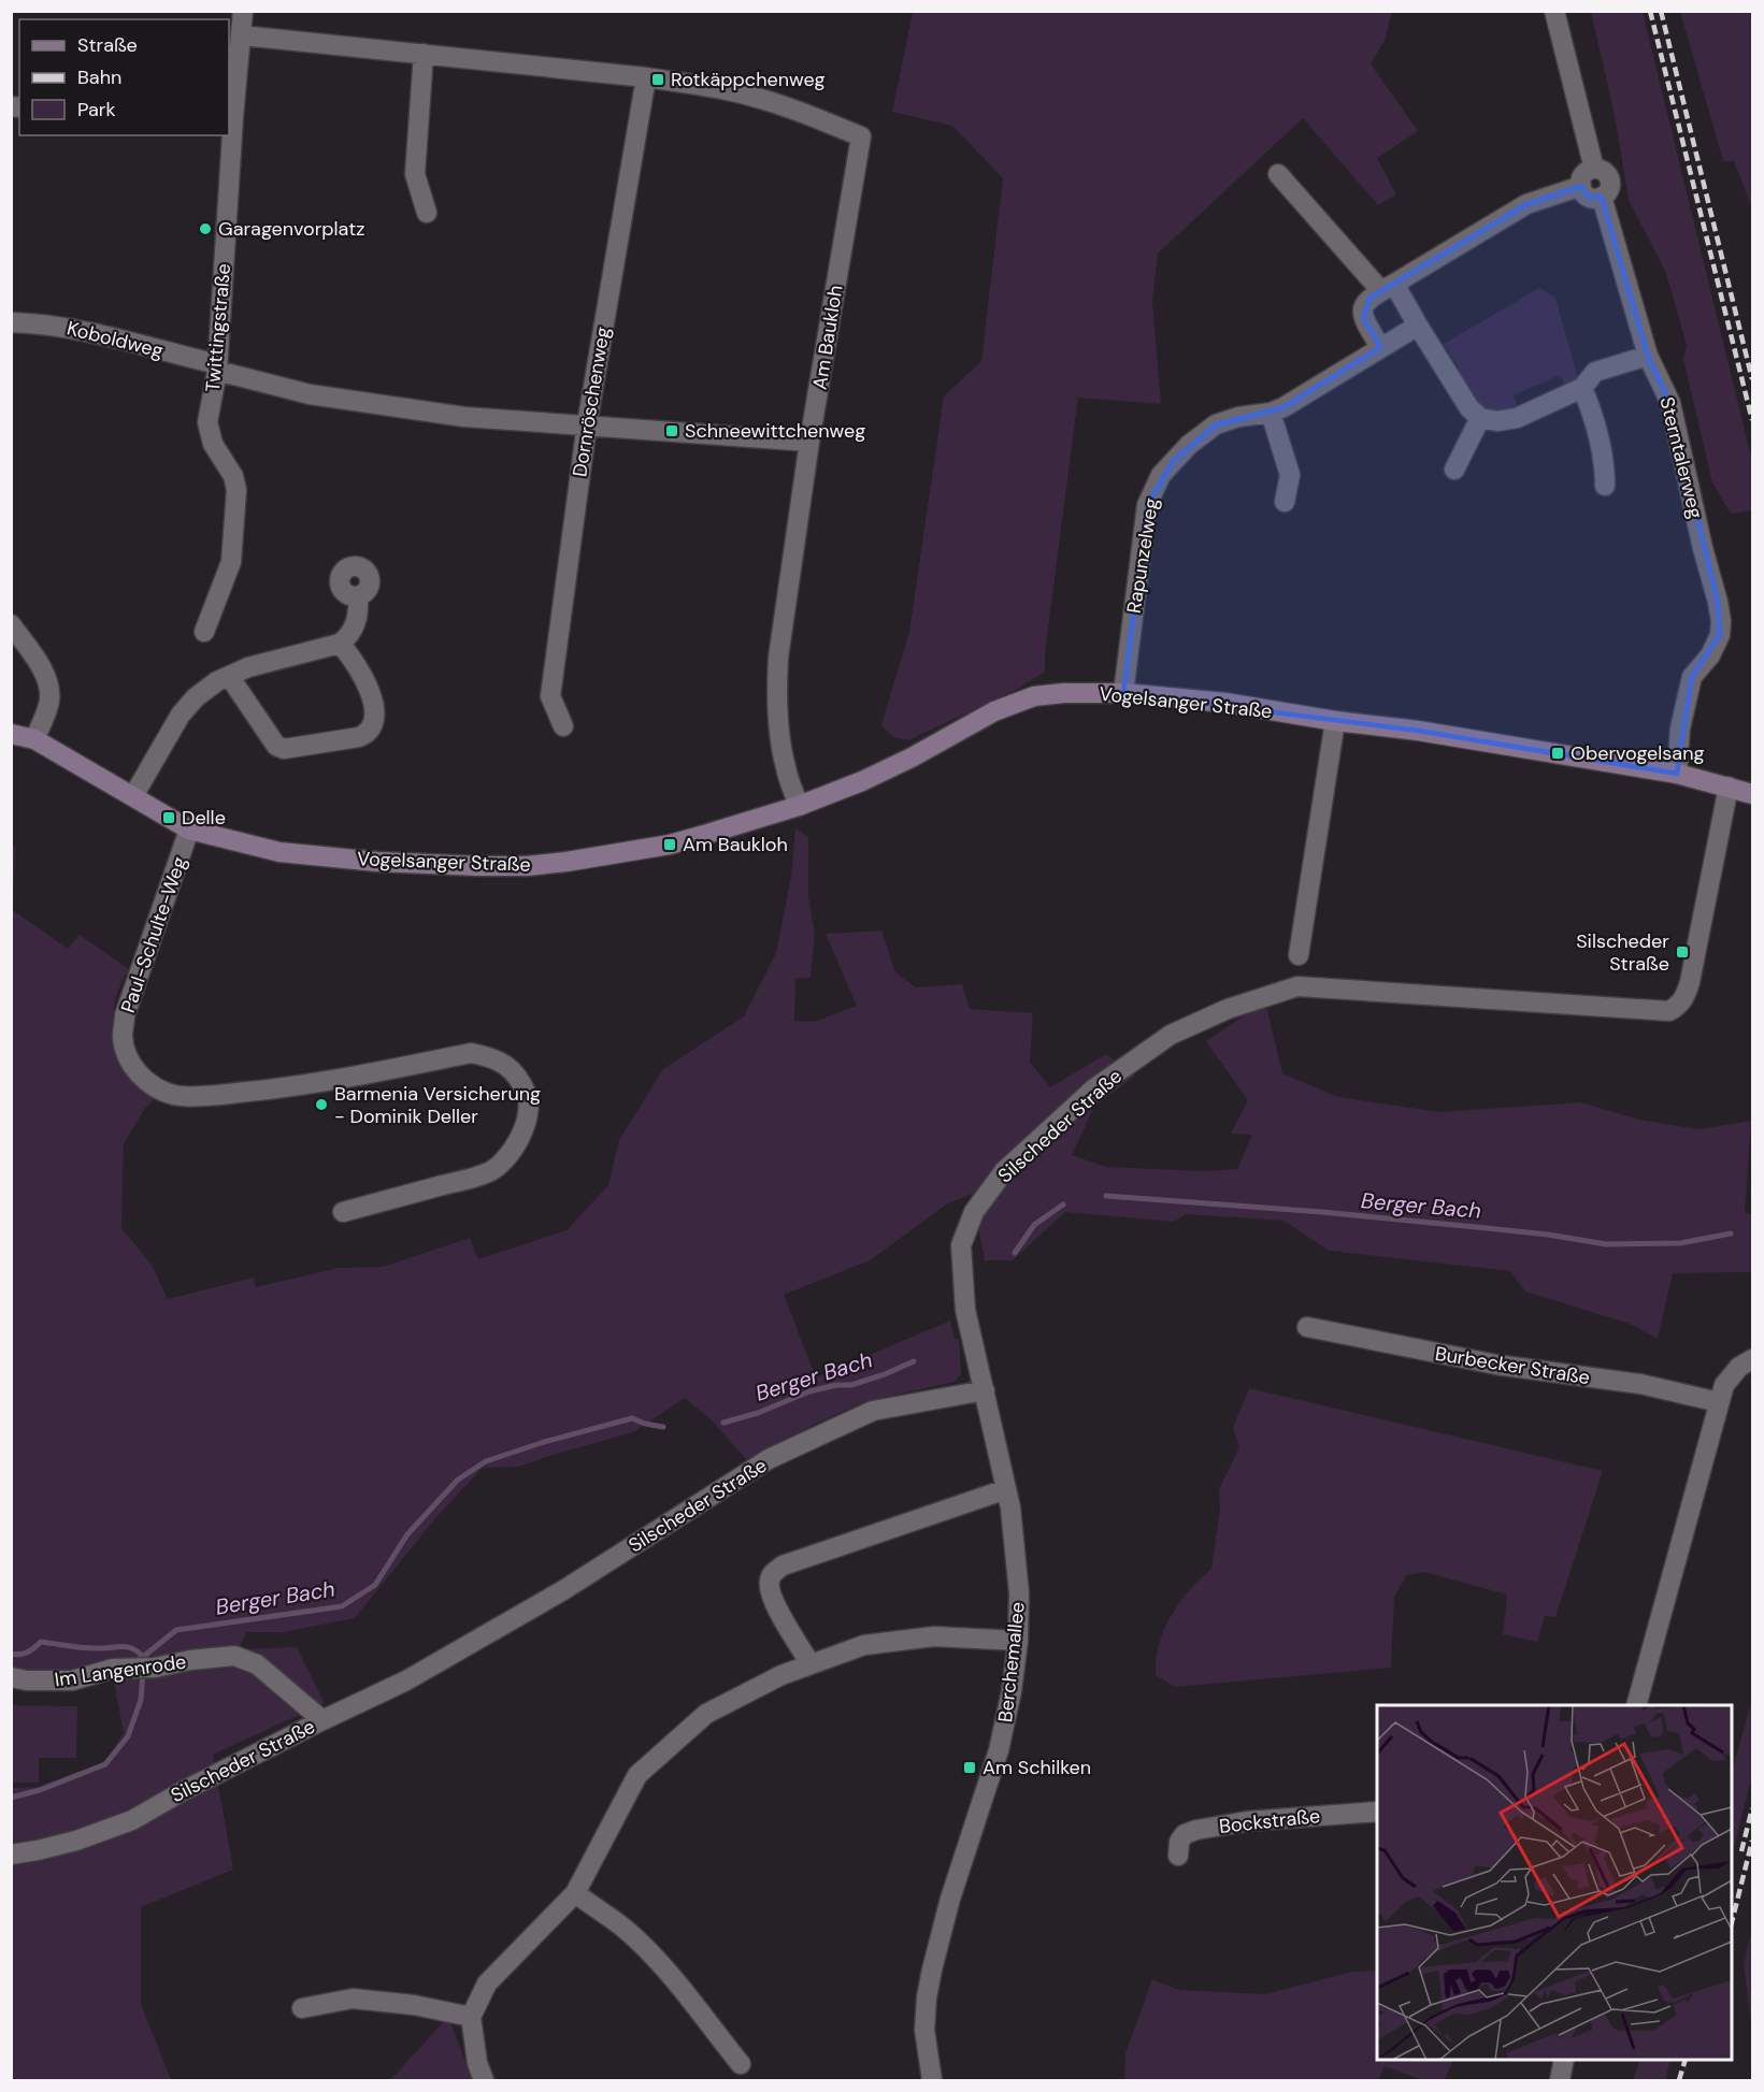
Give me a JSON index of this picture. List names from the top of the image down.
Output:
{
  "streets": {
    "street": [
      "Twittingstraße",
      "Am Baukloh",
      "Koboldweg",
      "Dornröschenweg",
      "Sterntalerweg",
      "Rapunzelweg",
      "Vogelsanger Straße",
      "Paul-Schulte-Weg",
      "Silscheder Straße",
      "Burbecker Straße",
      "Berchemallee",
      "Im Langenrode",
      "Bockstraße"
    ]
  },
  "crossings": [
    ["Twittingstraße", "Koboldweg"],
    ["Am Baukloh", "Dornröschenweg"],
    ["Am Baukloh", "Vogelsanger Straße"],
    ["Sterntalerweg", "Vogelsanger Straße"],
    ["Rapunzelweg", "Vogelsanger Straße"],
    ["Vogelsanger Straße", "Paul-Schulte-Weg"],
    ["Vogelsanger Straße", "Silscheder Straße"],
    ["Silscheder Straße", "Berchemallee"],
    ["Silscheder Straße", "Im Langenrode"]
  ],
  "water": ["Berger Bach"],
  "places": {
    "transit": [
      "Rotkäppchenweg",
      "Schneewittchenweg",
      "Obervogelsang",
      "Delle",
      "Am Baukloh",
      "Silscheder Straße",
      "Am Schilken"
    ],
    "other": ["Garagenvorplatz", "Barmenia Versicherung - Dominik Deller"]
  },
  "legend": ["Straße", "Bahn", "Park"]
}
